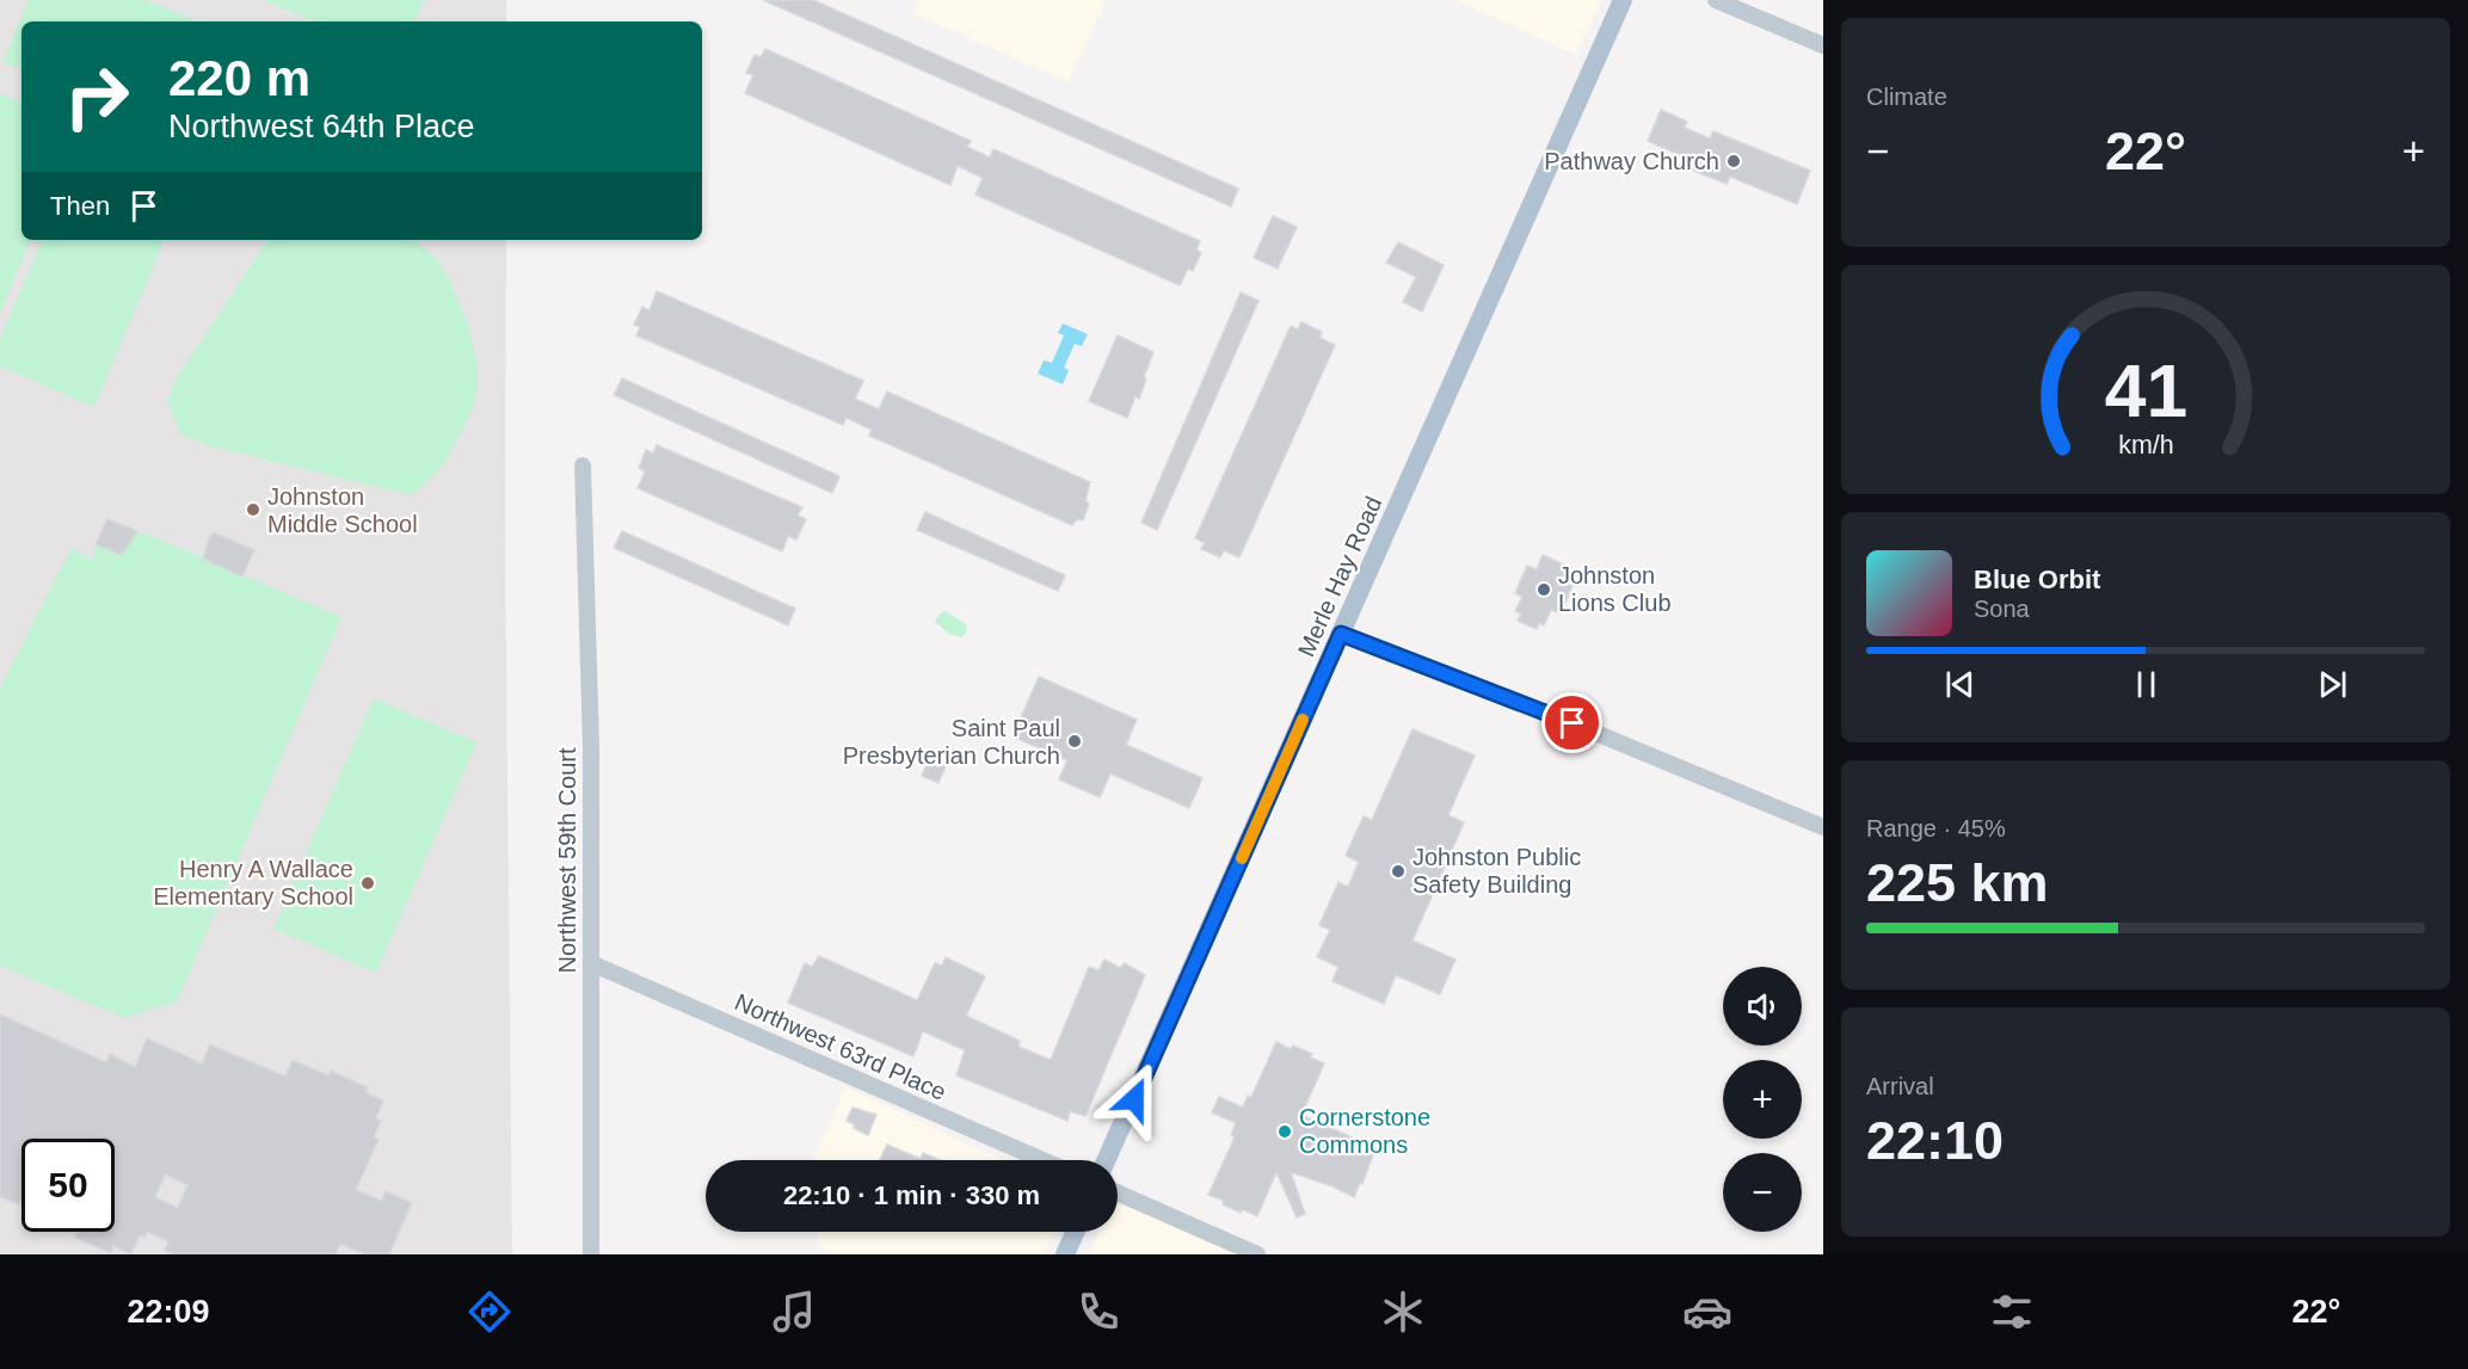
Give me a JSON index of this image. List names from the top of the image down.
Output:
{
  "streets": {
    "main road": ["Merle Hay Road"],
    "street": ["Northwest 59th Court", "Northwest 63rd Place"]
  },
  "crossings": [
    ["Northwest 59th Court", "Northwest 63rd Place"]
  ],
  "places": [
    "Pathway Church",
    "Johnston Middle School",
    "Johnston Lions Club",
    "Saint Paul Presbyterian Church",
    "Johnston Public Safety Building",
    "Henry A Wallace Elementary School",
    "Cornerstone Commons"
  ],
  "page": {
    "tile": [
      "Climate",
      ["Range · 45%", "225 km"],
      ["Arrival", "22:10"]
    ],
    "turn": ["220 m", "Northwest 64th Place"],
    "heat": ["−", "22°", "+"],
    "then": "Then",
    "song": ["Blue Orbit", "Sona"],
    "map_buttons": ["+", "−"],
    "limit": "50",
    "trip": "22:10 · 1 min · 330 m",
    "tabs": ["22:09", "22°"],
    "gauge": ["41", "km/h"]
  }
}
